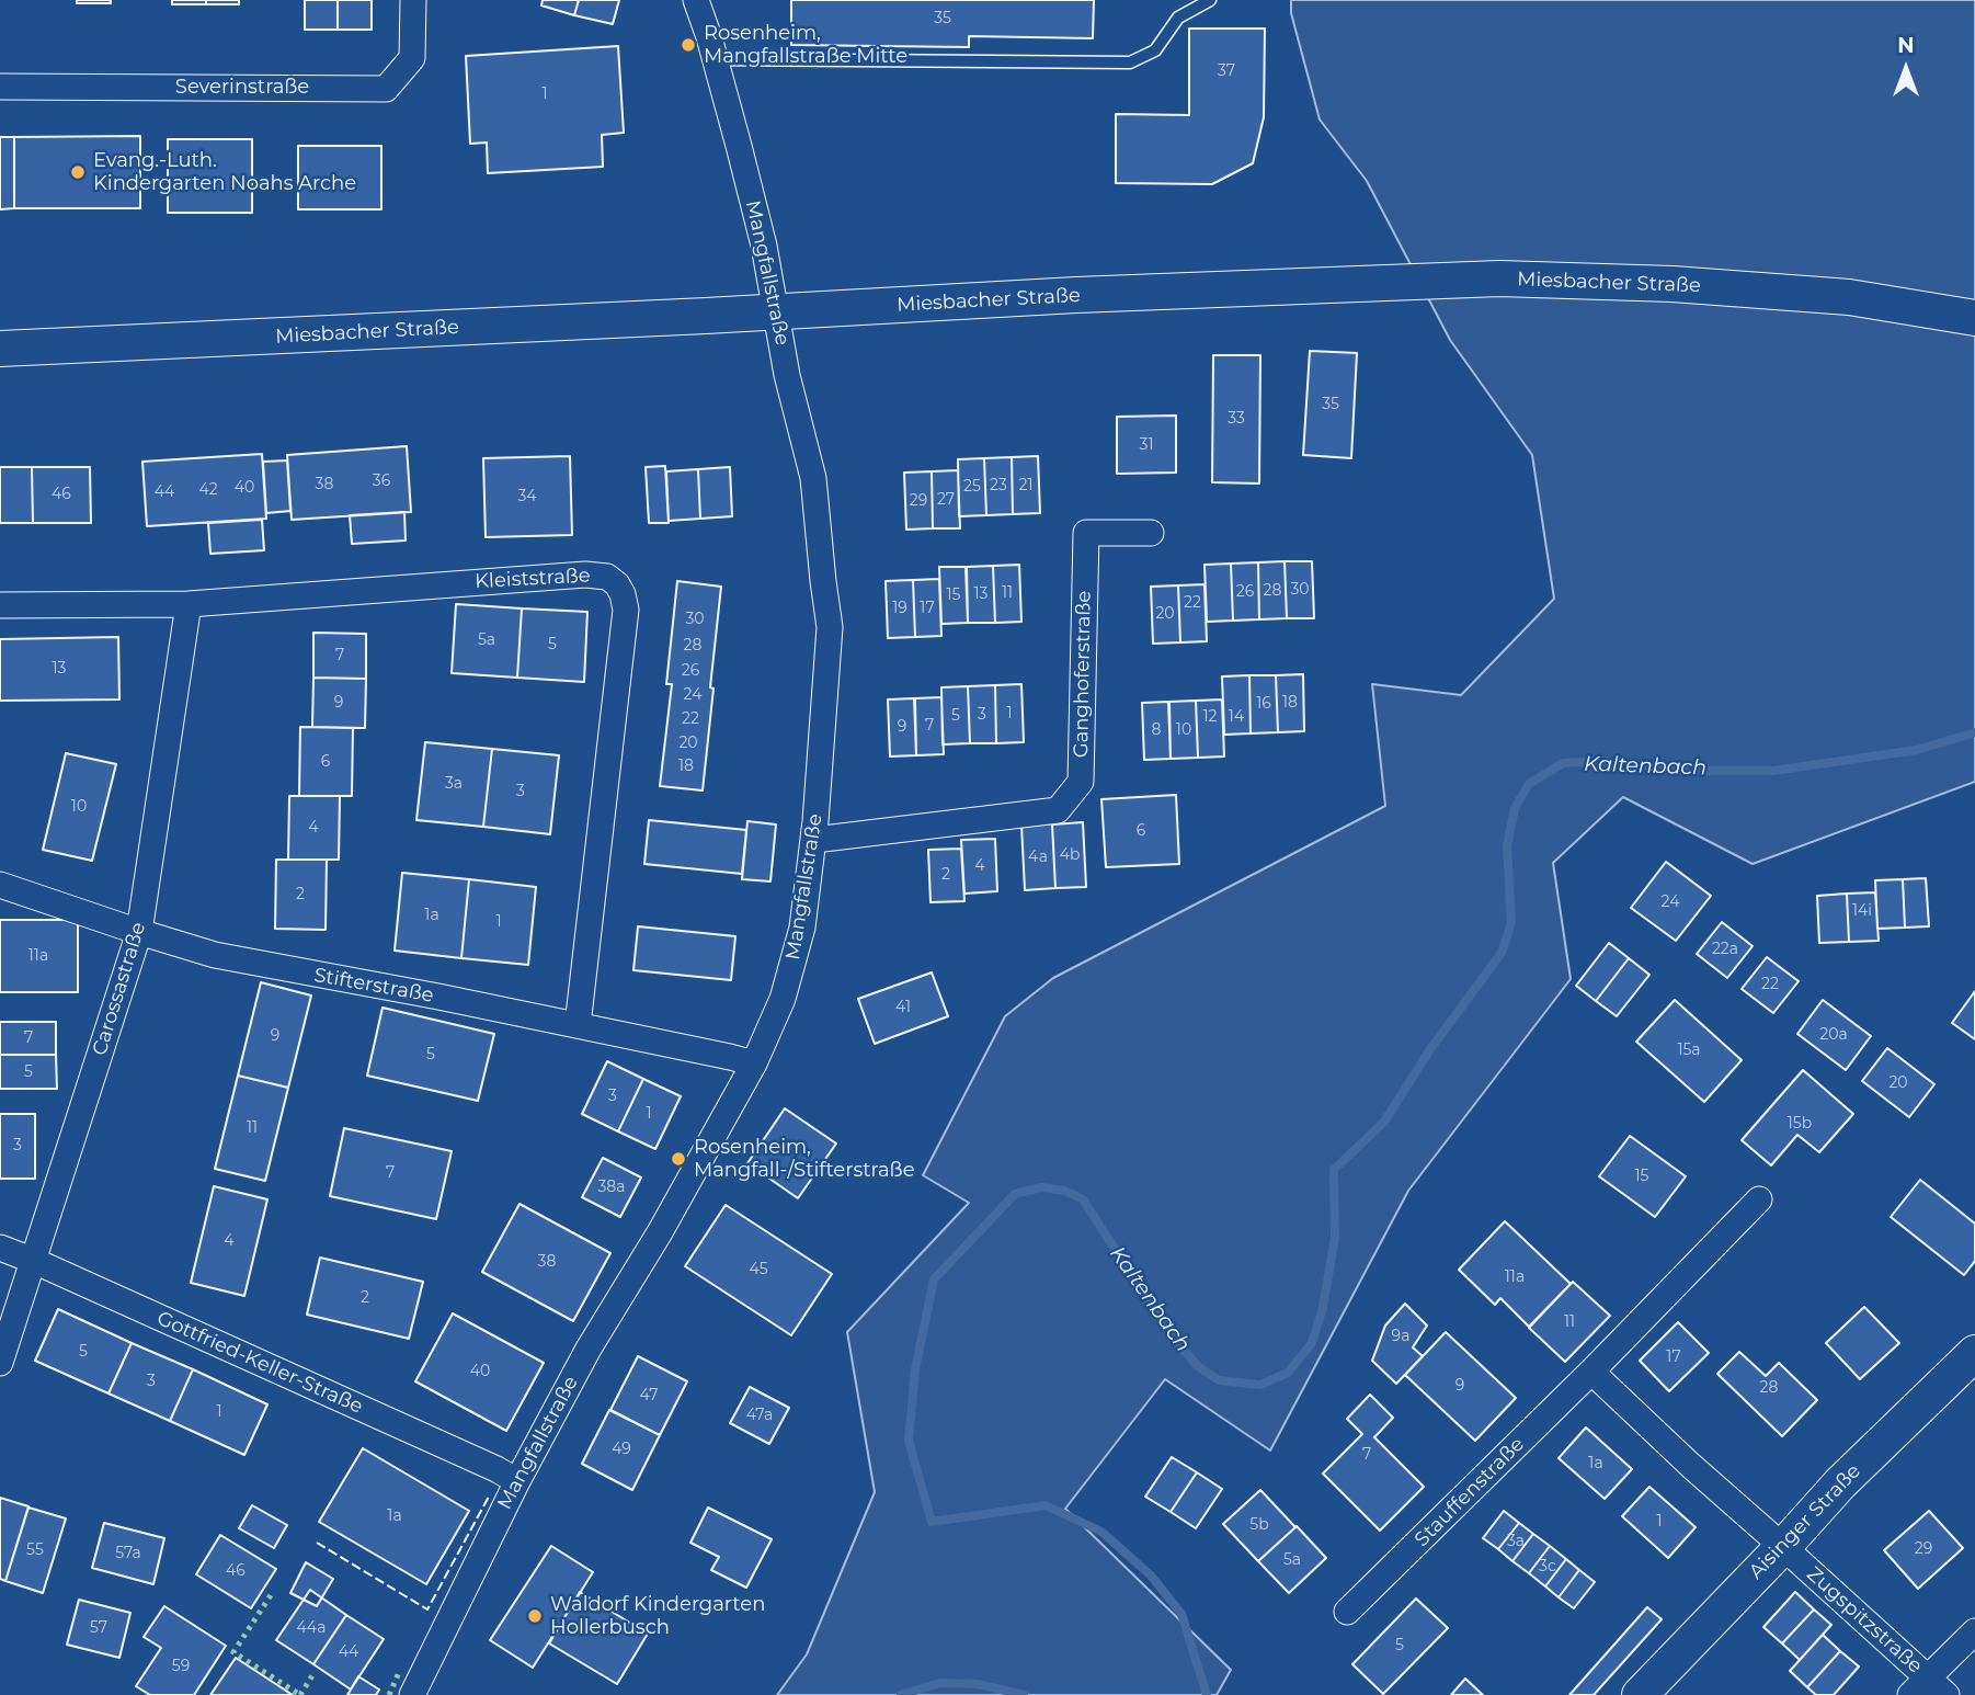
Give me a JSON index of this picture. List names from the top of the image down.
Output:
{
  "streets": {
    "main road": ["Miesbacher Straße", "Aisinger Straße"],
    "street": [
      "Severinstraße",
      "Mangfallstraße",
      "Kleiststraße",
      "Ganghoferstraße",
      "Stifterstraße",
      "Carossastraße",
      "Gottfried-Keller-Straße",
      "Stauffenstraße",
      "Zugspitzstraße"
    ]
  },
  "crossings": [
    ["Mangfallstraße", "Miesbacher Straße"],
    ["Mangfallstraße", "Ganghoferstraße"],
    ["Mangfallstraße", "Stifterstraße"],
    ["Mangfallstraße", "Gottfried-Keller-Straße"],
    ["Kleiststraße", "Stifterstraße"],
    ["Kleiststraße", "Carossastraße"],
    ["Stifterstraße", "Carossastraße"],
    ["Carossastraße", "Gottfried-Keller-Straße"],
    ["Aisinger Straße", "Zugspitzstraße"]
  ],
  "water": ["Kaltenbach"],
  "places": [
    "Rosenheim, Mangfallstraße Mitte",
    "Evang.-Luth. Kindergarten Noahs Arche",
    "Rosenheim, Mangfall-/Stifterstraße",
    "Waldorf Kindergarten Hollerbusch"
  ],
  "house_numbers": [
    "35",
    "37",
    "1",
    "35",
    "33",
    "31",
    "36",
    "38",
    "23",
    "21",
    "25",
    "40",
    "42",
    "44",
    "46",
    "34",
    "27",
    "29",
    "30",
    "28",
    "26",
    "11",
    "13",
    "15",
    "22",
    "19",
    "17",
    "20",
    "30",
    "5a",
    "5",
    "28",
    "7",
    "13",
    "26",
    "24",
    "9",
    "18",
    "16",
    "1",
    "3",
    "5",
    "12",
    "14",
    "22",
    "7",
    "9",
    "8",
    "10",
    "20",
    "6",
    "18",
    "3a",
    "3",
    "10",
    "4",
    "6",
    "4b",
    "4a",
    "4",
    "2",
    "2",
    "24",
    "14i",
    "1a",
    "1",
    "22a",
    "11a",
    "22",
    "41",
    "20a",
    "9",
    "7",
    "15a",
    "5",
    "5",
    "20",
    "3",
    "1",
    "15b",
    "11",
    "3",
    "7",
    "15",
    "38a",
    "4",
    "38",
    "45",
    "11a",
    "2",
    "11",
    "9a",
    "5",
    "17",
    "40",
    "3",
    "9",
    "28",
    "47",
    "1",
    "47a",
    "49",
    "7",
    "1a",
    "1a",
    "1",
    "5b",
    "3a",
    "29",
    "55",
    "57a",
    "5a",
    "3c",
    "46",
    "57",
    "44a",
    "5",
    "44",
    "59"
  ],
  "north": "top"
}
